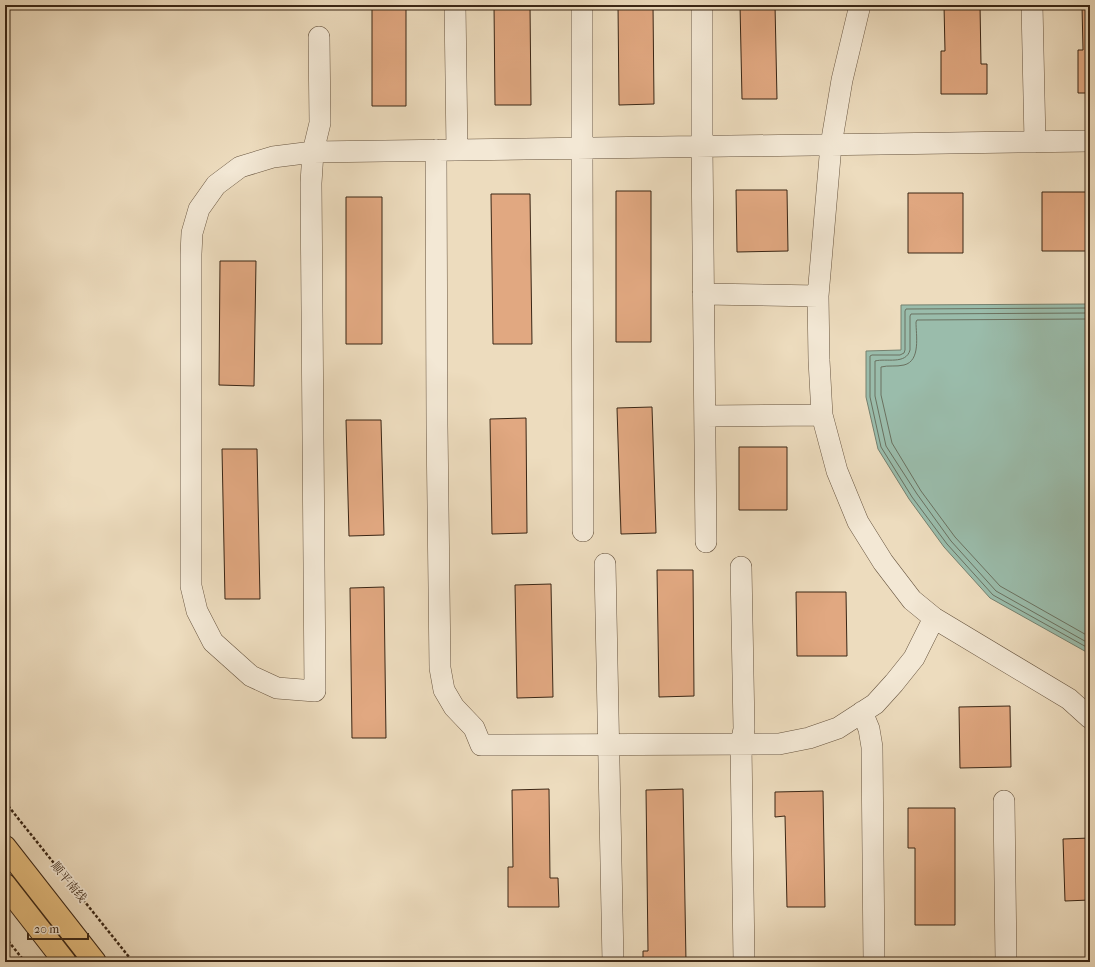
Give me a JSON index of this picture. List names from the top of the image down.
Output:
{
  "streets": {
    "path": ["顺平南线"]
  },
  "scale_bar": "20 m"
}
